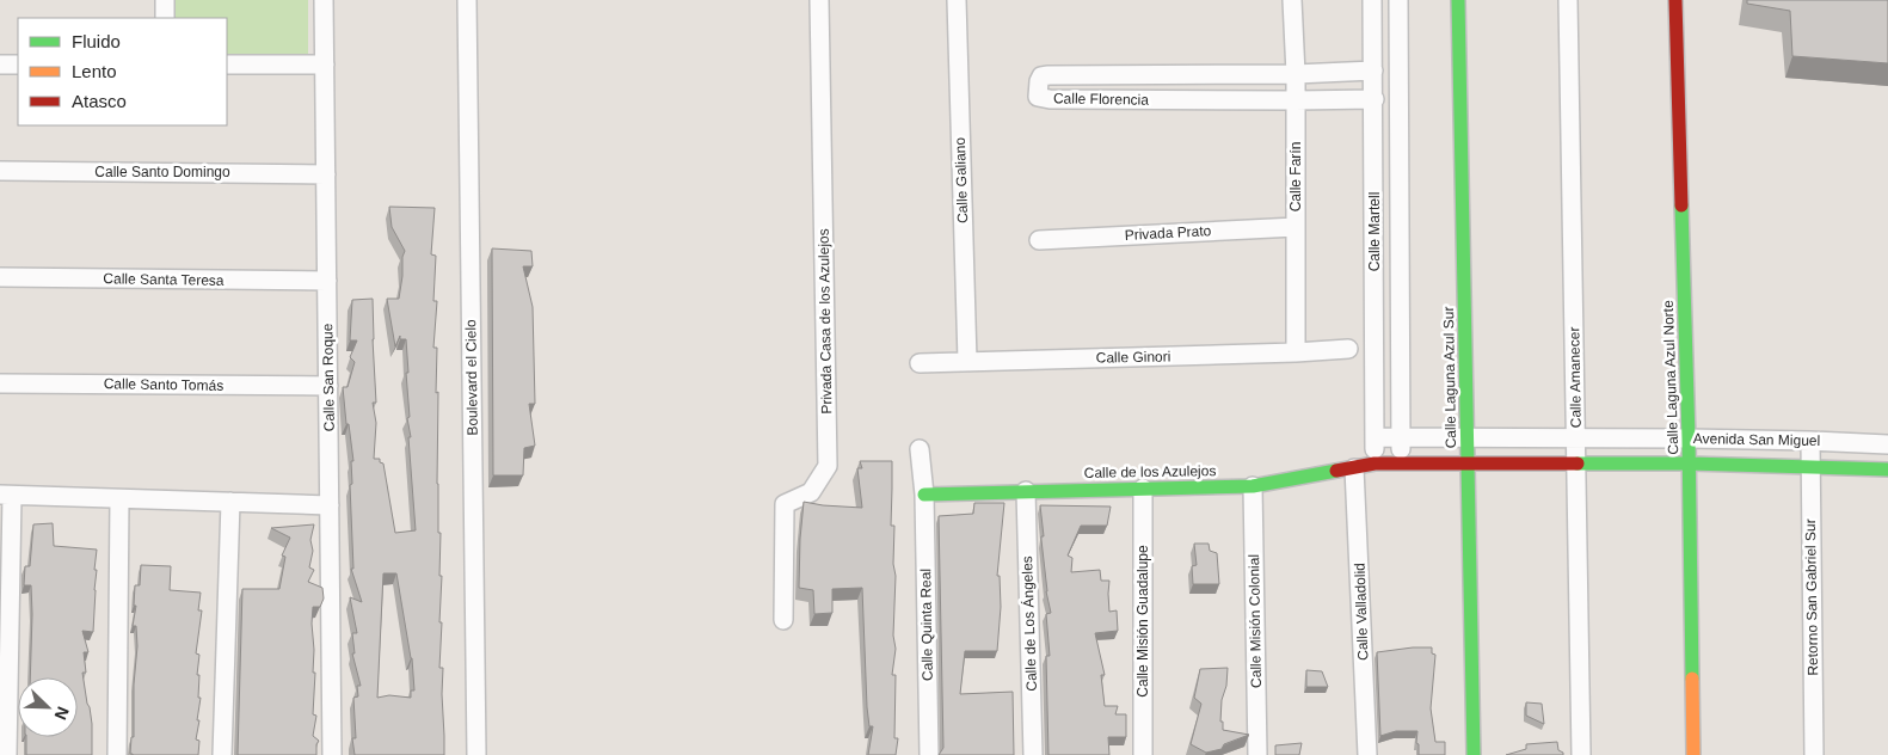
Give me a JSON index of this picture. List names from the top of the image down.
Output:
{
  "streets": {
    "street": [
      "Calle Florencia",
      "Calle Santo Domingo",
      "Calle Farín",
      "Calle Galiano",
      "Calle Martell",
      "Privada Prato",
      "Calle Santa Teresa",
      "Privada Casa de los Azulejos",
      "Calle Ginori",
      "Calle San Roque",
      "Boulevard el Cielo",
      "Calle Laguna Azul Sur",
      "Calle Amanecer",
      "Calle Laguna Azul Norte",
      "Calle Santo Tomás",
      "Avenida San Miguel",
      "Calle de los Azulejos",
      "Retorno San Gabriel Sur",
      "Calle Valladolid",
      "Calle Misión Guadalupe",
      "Calle Misión Colonial",
      "Calle de Los Ángeles",
      "Calle Quinta Real"
    ]
  },
  "crossings": [
    ["Calle Florencia", "Calle Farín"],
    ["Calle Florencia", "Calle Martell"],
    ["Calle Santo Domingo", "Calle San Roque"],
    ["Calle Farín", "Privada Prato"],
    ["Calle Farín", "Calle Ginori"],
    ["Calle Galiano", "Calle Ginori"],
    ["Calle Martell", "Avenida San Miguel"],
    ["Calle Martell", "Calle de los Azulejos"],
    ["Calle Santa Teresa", "Calle San Roque"],
    ["Calle San Roque", "Calle Santo Tomás"],
    ["Calle Laguna Azul Sur", "Avenida San Miguel"],
    ["Calle Amanecer", "Avenida San Miguel"],
    ["Calle Laguna Azul Norte", "Avenida San Miguel"],
    ["Avenida San Miguel", "Calle de los Azulejos"],
    ["Avenida San Miguel", "Retorno San Gabriel Sur"],
    ["Calle de los Azulejos", "Calle Valladolid"],
    ["Calle de los Azulejos", "Calle Misión Guadalupe"],
    ["Calle de los Azulejos", "Calle Misión Colonial"],
    ["Calle de los Azulejos", "Calle de Los Ángeles"],
    ["Calle de los Azulejos", "Calle Quinta Real"]
  ],
  "legend": ["Fluido", "Lento", "Atasco"],
  "north": "bottom right"
}
